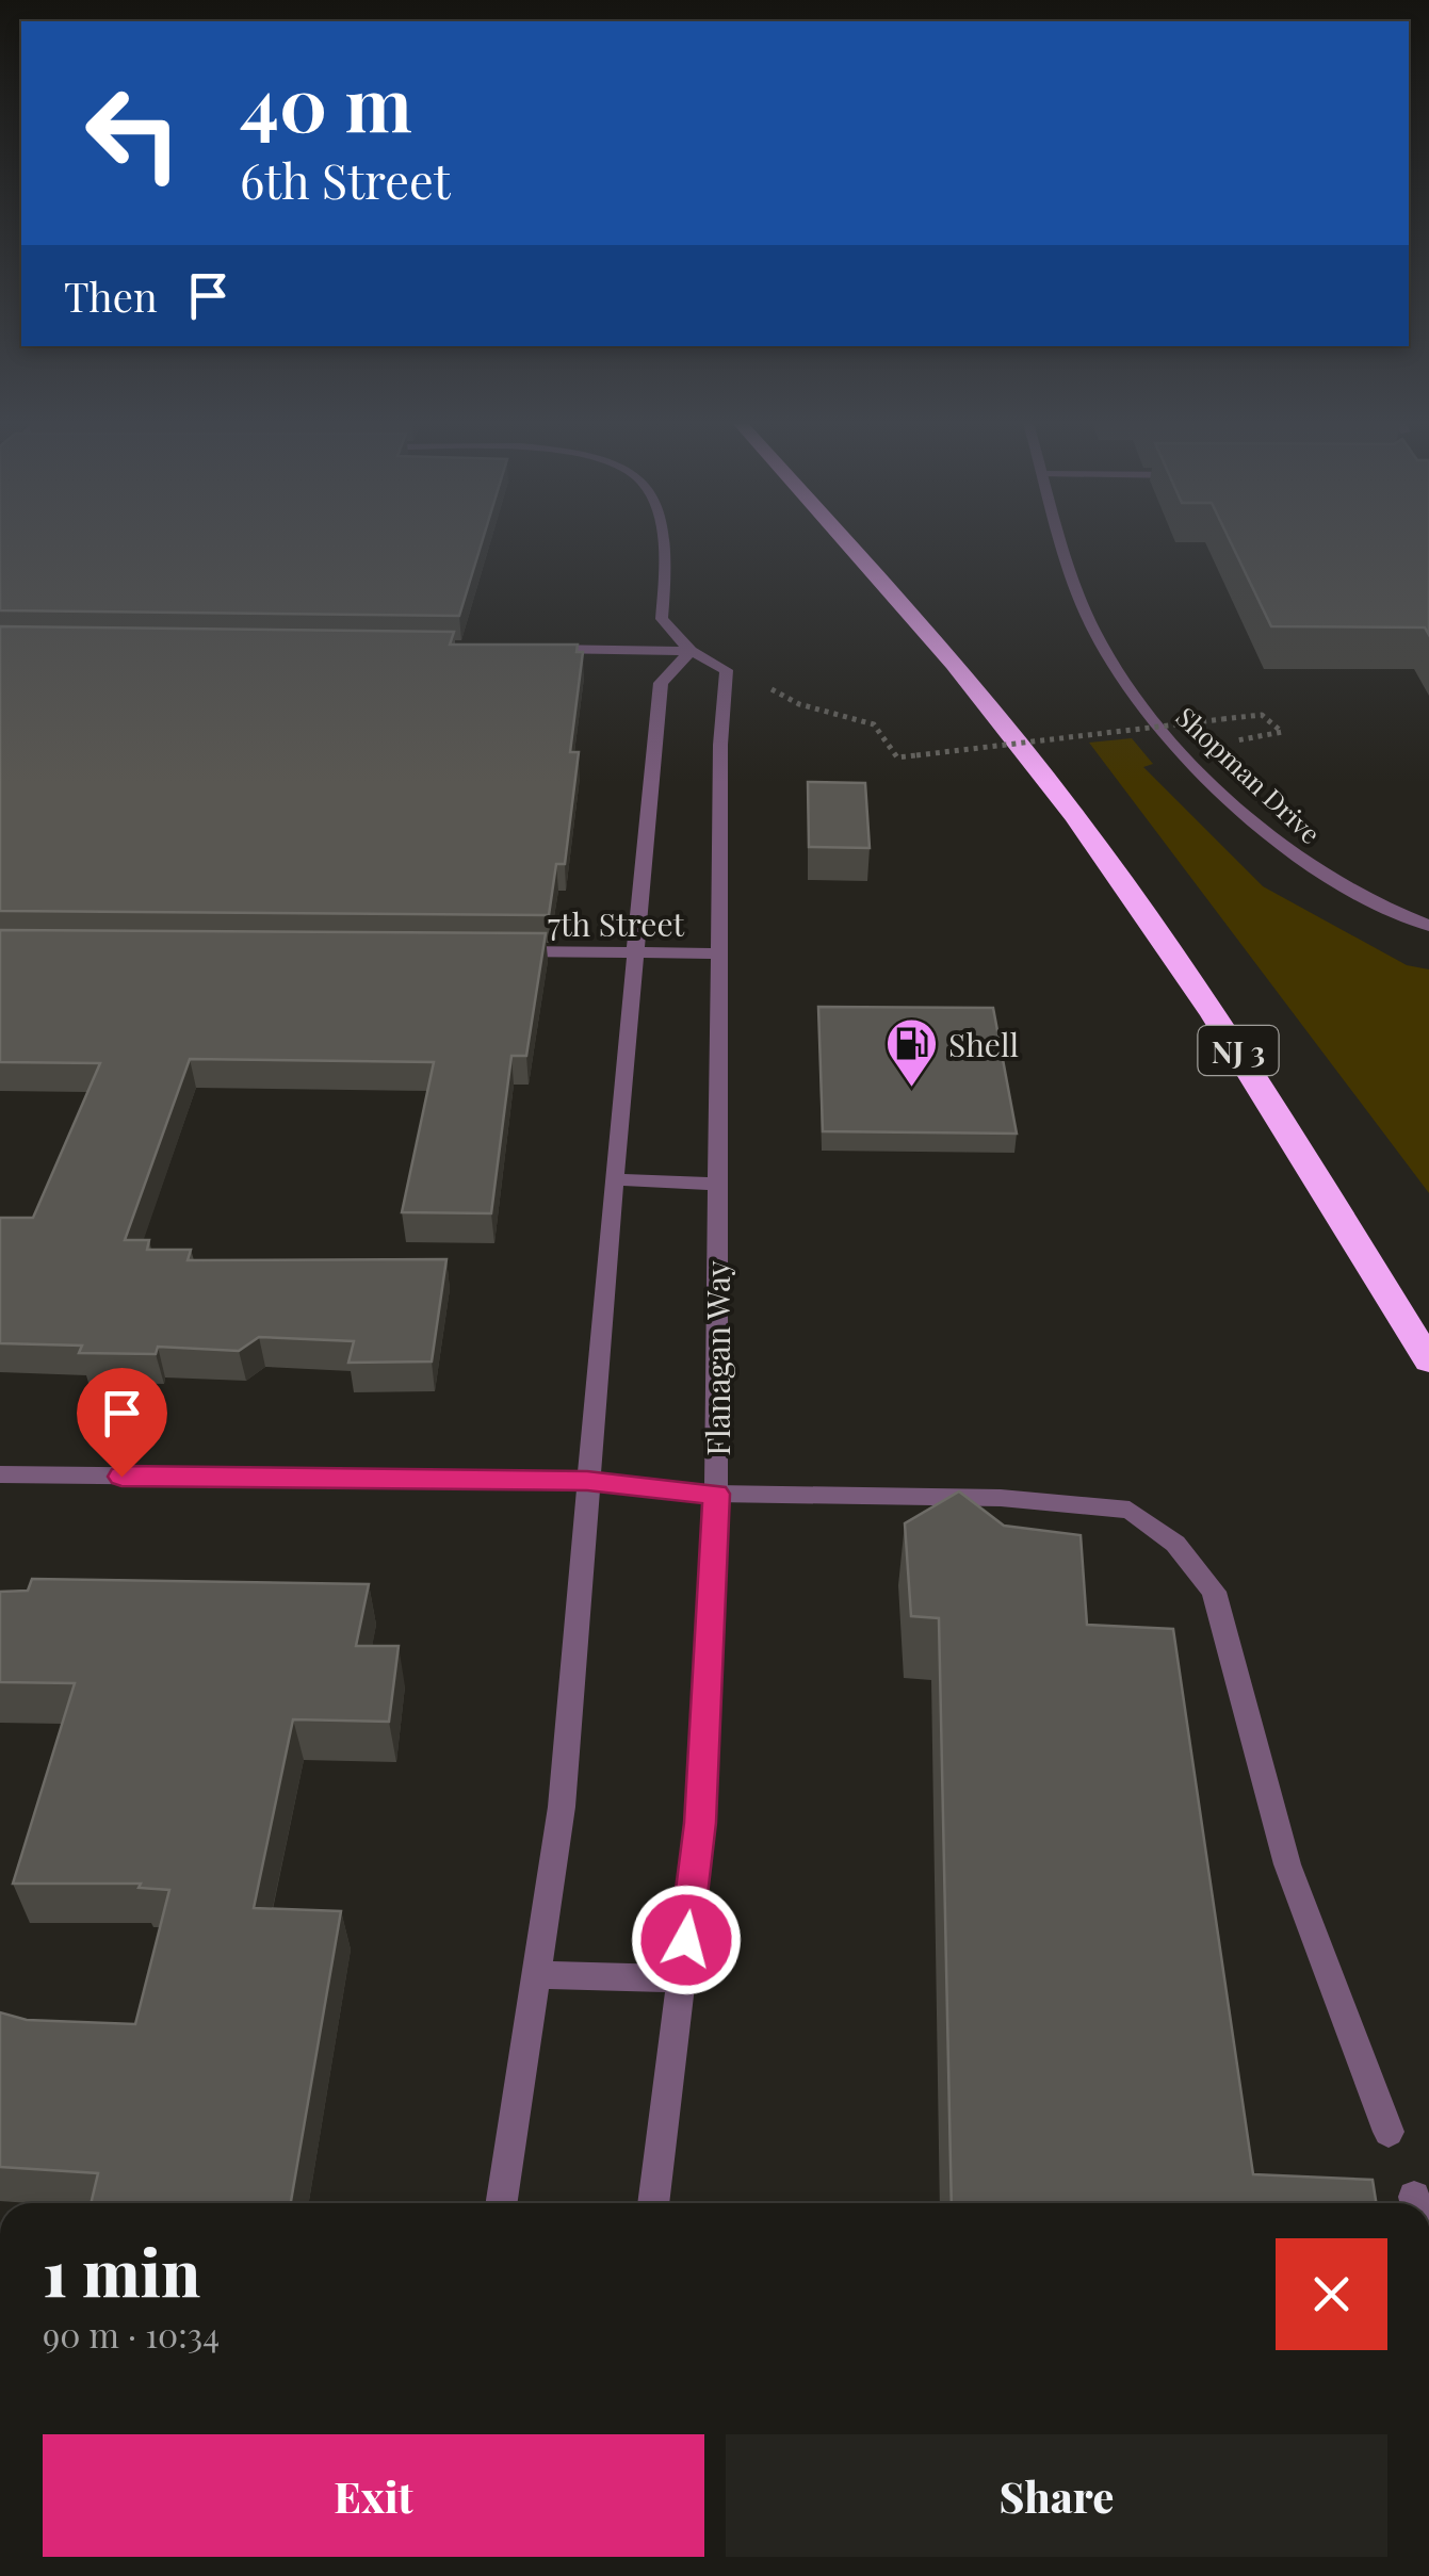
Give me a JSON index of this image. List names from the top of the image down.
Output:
{
  "streets": {
    "highway": ["NJ 3"],
    "street": ["Shopman Drive", "7th Street", "Flanagan Way"]
  },
  "crossings": [
    ["7th Street", "Flanagan Way"]
  ],
  "places": {
    "fuel station": ["Shell"]
  },
  "page": {
    "turn": ["40 m", "6th Street"],
    "then": "Then",
    "heading": ["1 min", "90 m · 10:34"],
    "buttons": ["Exit", "Share"]
  }
}
